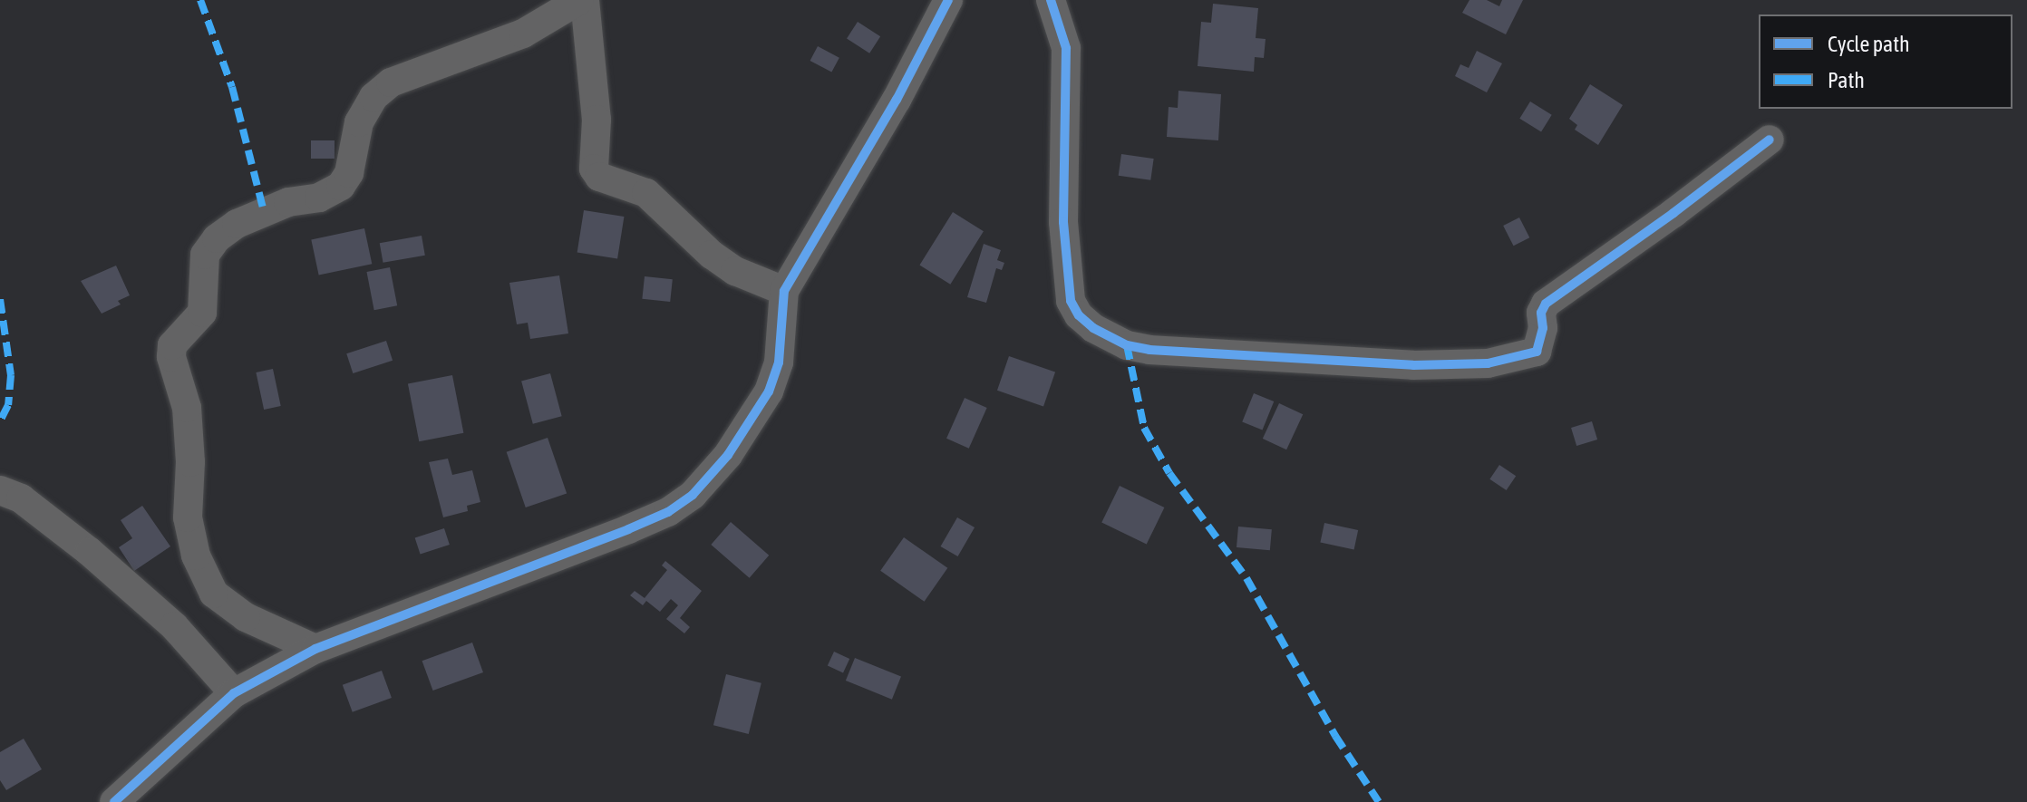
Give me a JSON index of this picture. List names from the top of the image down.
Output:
{
  "legend": ["Cycle path", "Path"]
}
